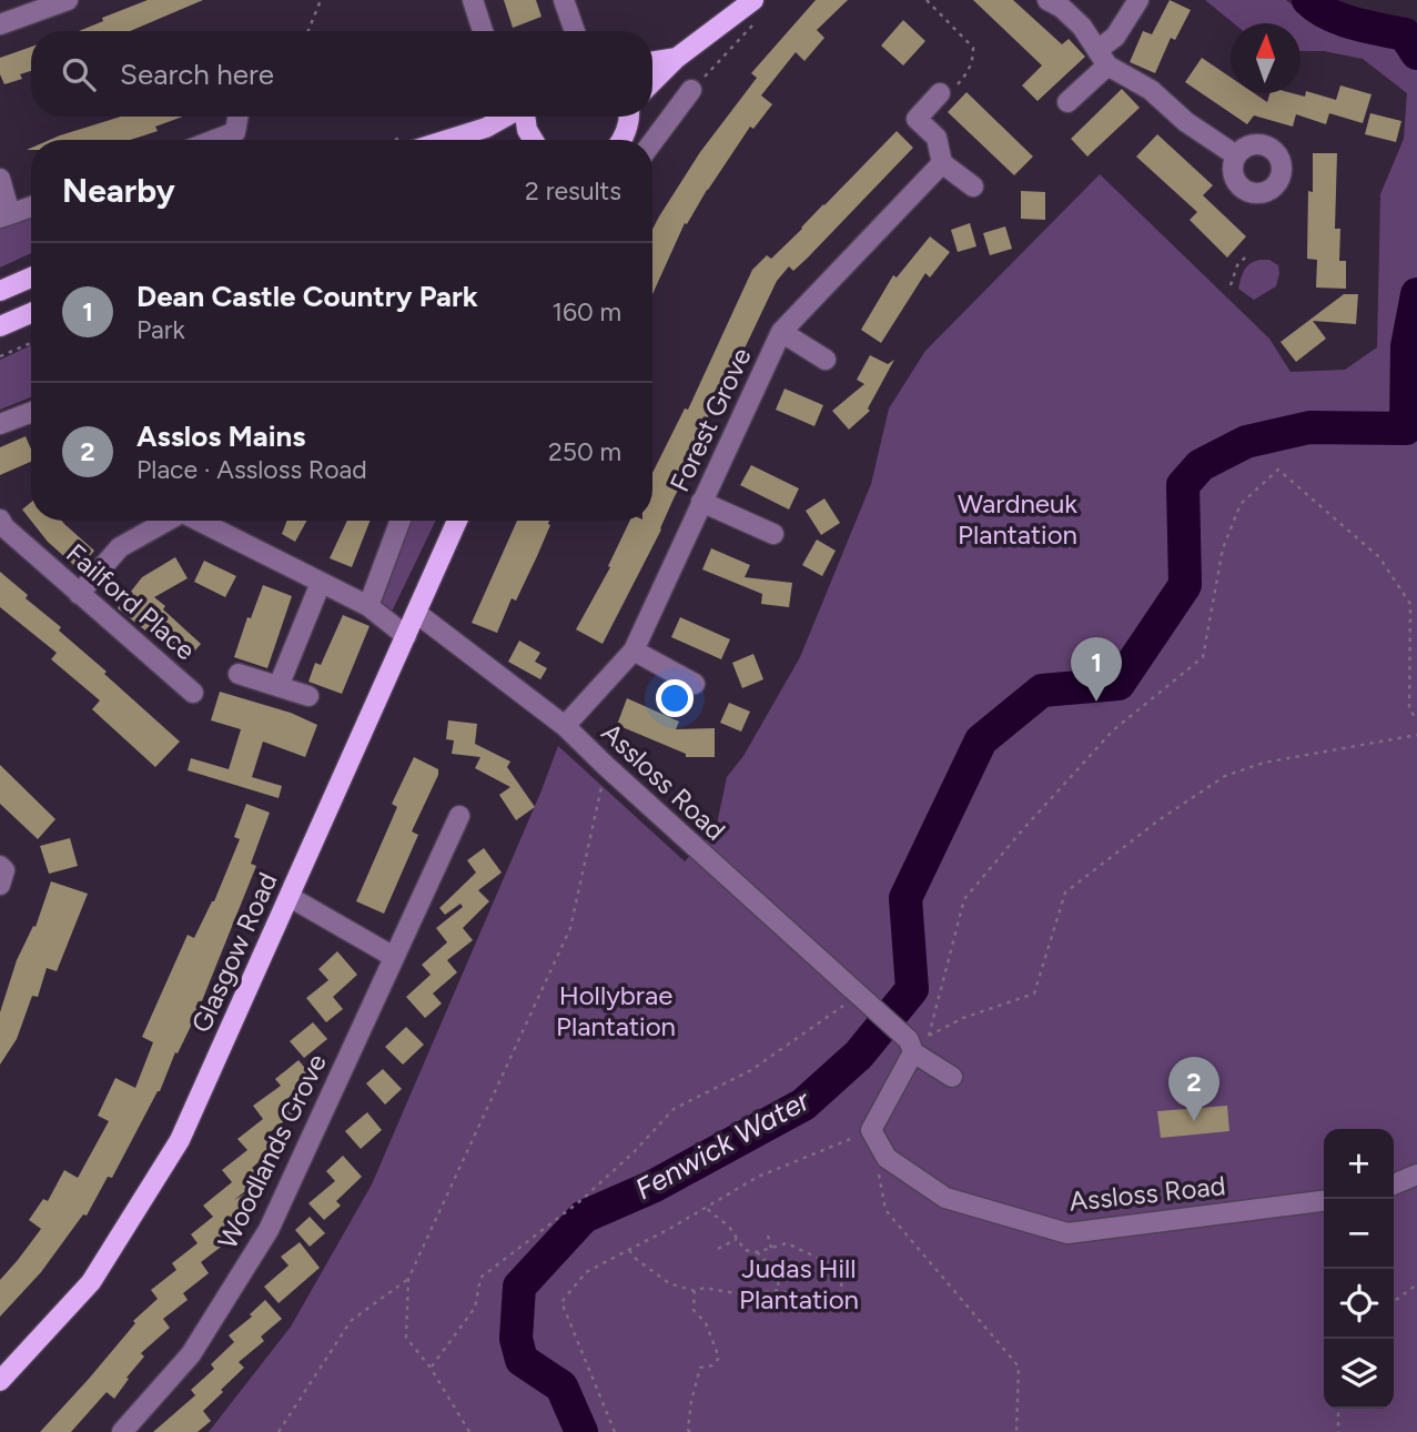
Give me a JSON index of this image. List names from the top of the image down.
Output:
{
  "streets": {
    "main road": ["Glasgow Road"],
    "street": [
      "Forest Grove",
      "Failford Place",
      "Assloss Road",
      "Woodlands Grove"
    ]
  },
  "crossings": [
    ["Forest Grove", "Assloss Road"],
    ["Assloss Road", "Glasgow Road"]
  ],
  "water": ["Fenwick Water"],
  "parks": ["Wardneuk Plantation", "Hollybrae Plantation", "Judas Hill Plantation"],
  "north": "top",
  "page": {
    "search": "Search here",
    "heading": ["Nearby", "2 results"],
    "list": [
      {
        "mark": "1",
        "name": "Dean Castle Country Park",
        "note": "Park",
        "value": "160 m"
      },
      {
        "mark": "2",
        "name": "Asslos Mains",
        "note": "Place · Assloss Road",
        "value": "250 m"
      }
    ],
    "pins": ["1", "2"],
    "map_buttons": ["+", "−"]
  }
}
